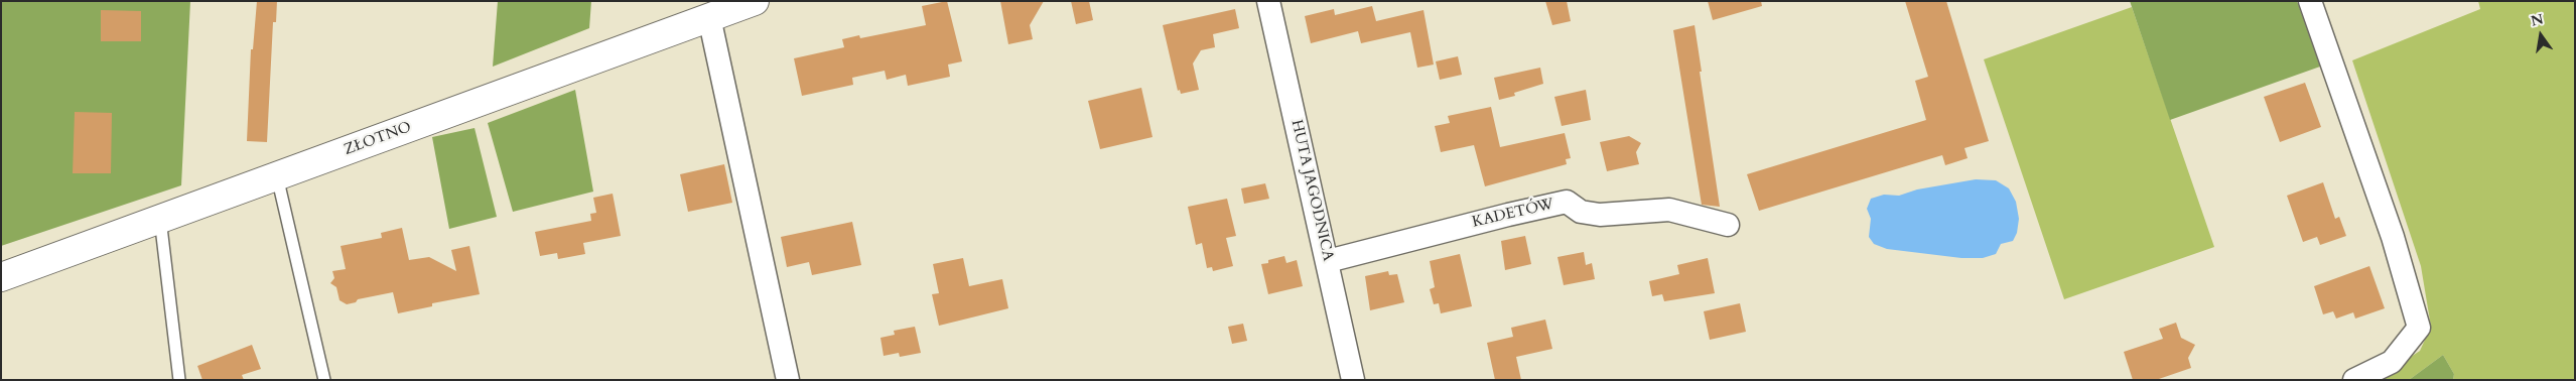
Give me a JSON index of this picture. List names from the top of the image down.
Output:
{
  "streets": {
    "street": ["ZŁOTNO", "HUTA JAGODNICA", "KADETÓW"]
  },
  "crossings": [
    ["HUTA JAGODNICA", "KADETÓW"]
  ],
  "north": "top"
}
